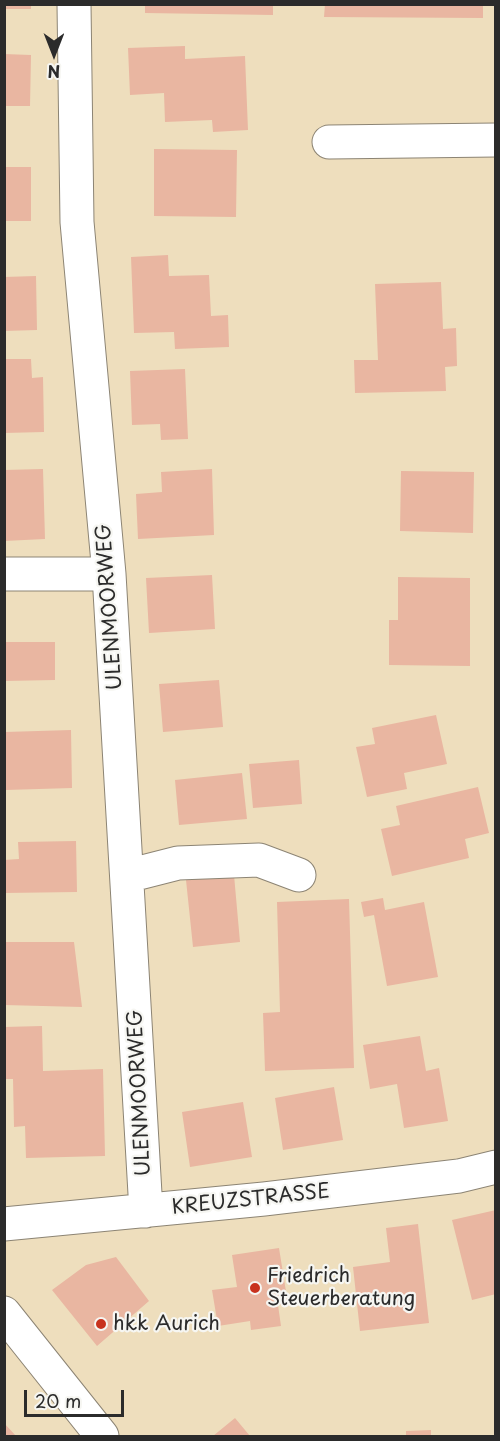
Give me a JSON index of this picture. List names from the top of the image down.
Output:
{
  "streets": {
    "street": ["ULENMOORWEG", "KREUZSTRASSE"]
  },
  "crossings": [
    ["ULENMOORWEG", "KREUZSTRASSE"]
  ],
  "places": ["Friedrich Steuerberatung", "hkk Aurich"],
  "scale_bar": "20 m",
  "north": "bottom"
}
